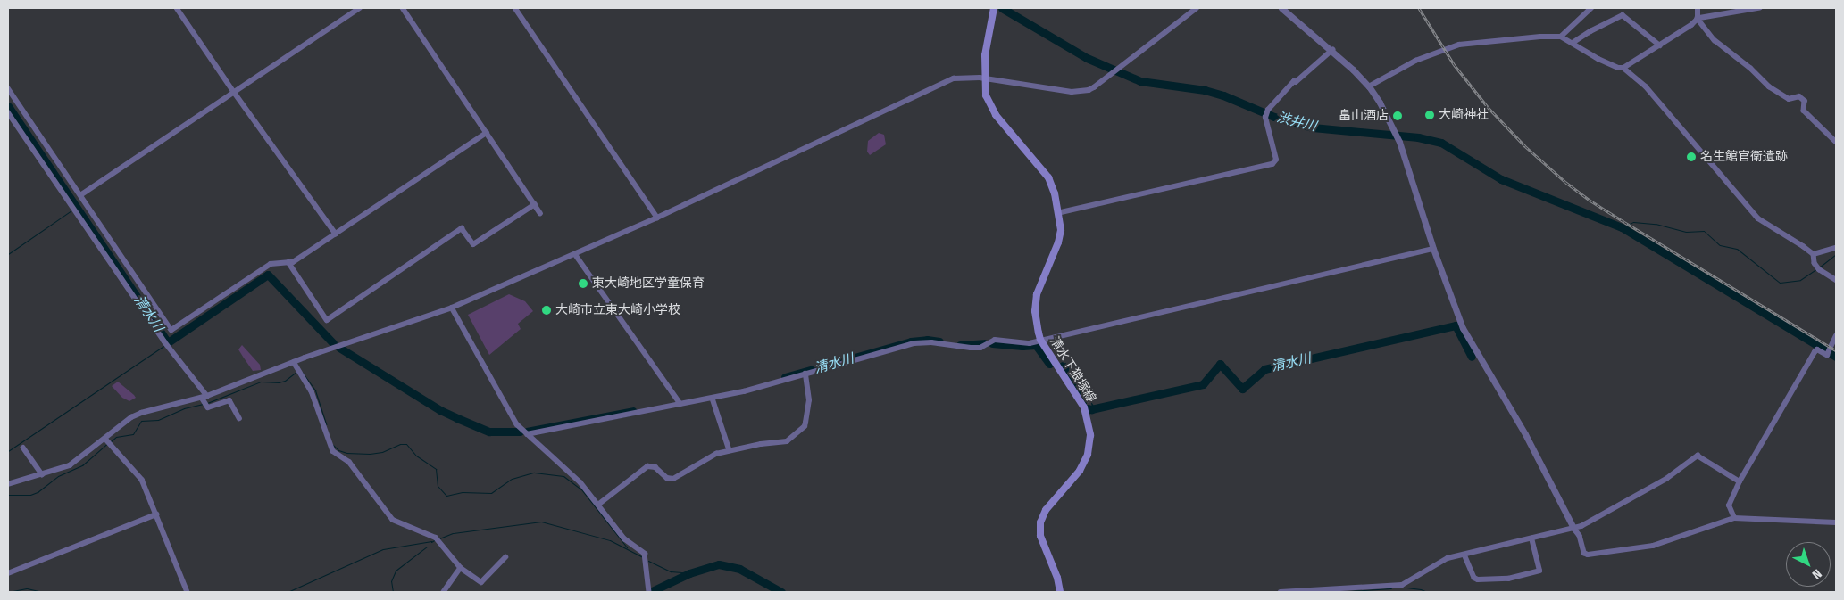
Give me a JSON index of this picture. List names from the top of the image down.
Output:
{
  "streets": {
    "main road": ["清水下狼塚線"]
  },
  "water": ["渋井川", "清水川"],
  "places": [
    "大崎神社",
    "畠山酒店",
    "名生館官衛遺跡",
    "東大崎地区学童保育",
    "大崎市立東大崎小学校"
  ],
  "north": "bottom right"
}
